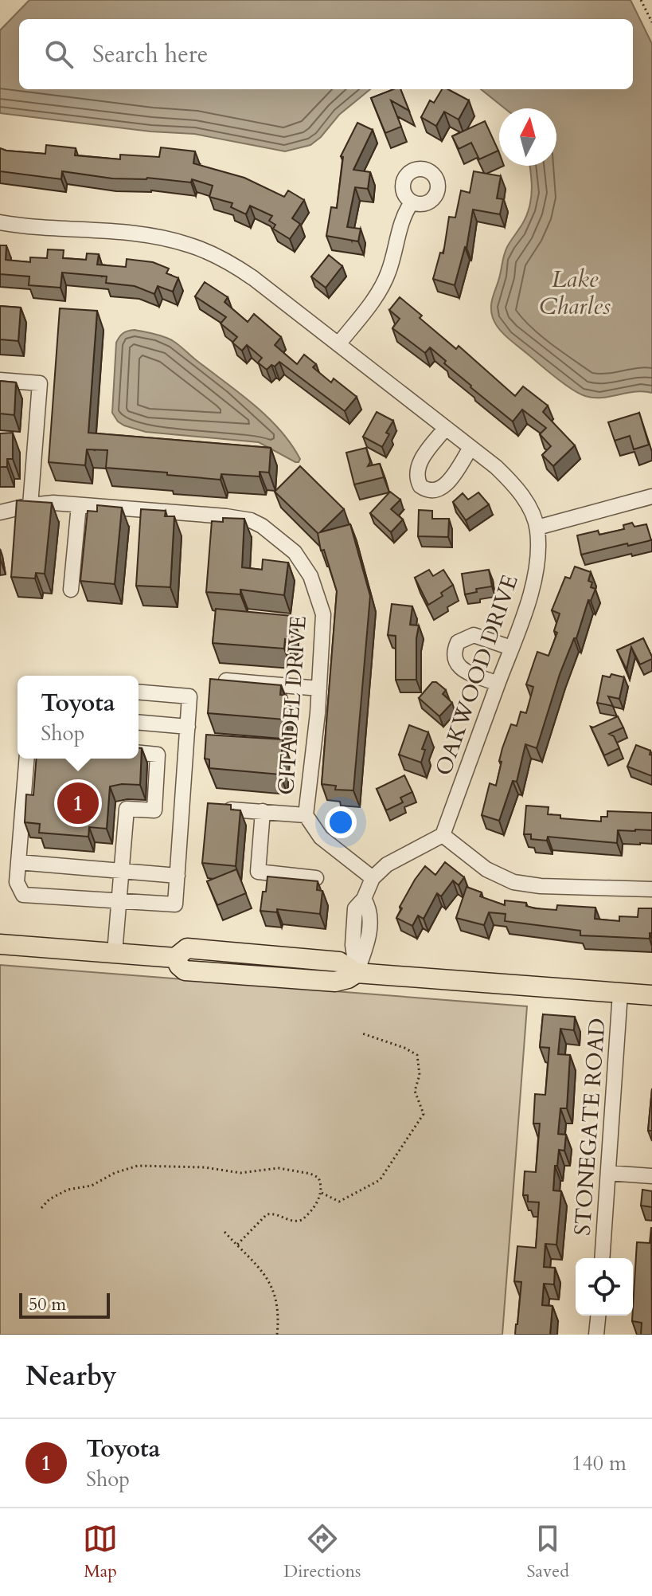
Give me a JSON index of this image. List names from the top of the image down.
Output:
{
  "streets": {
    "street": ["OAKWOOD DRIVE", "CITADEL DRIVE", "STONEGATE ROAD"]
  },
  "water": ["Lake Charles"],
  "scale_bar": "50 m",
  "north": "top",
  "page": {
    "search": "Search here",
    "popup": ["Toyota", "Shop"],
    "pins": "1",
    "scale": "50 m",
    "heading": "Nearby",
    "list": [
      {
        "mark": "1",
        "name": "Toyota",
        "note": "Shop",
        "value": "140 m"
      }
    ],
    "nav": ["Map", "Directions", "Saved"]
  }
}
